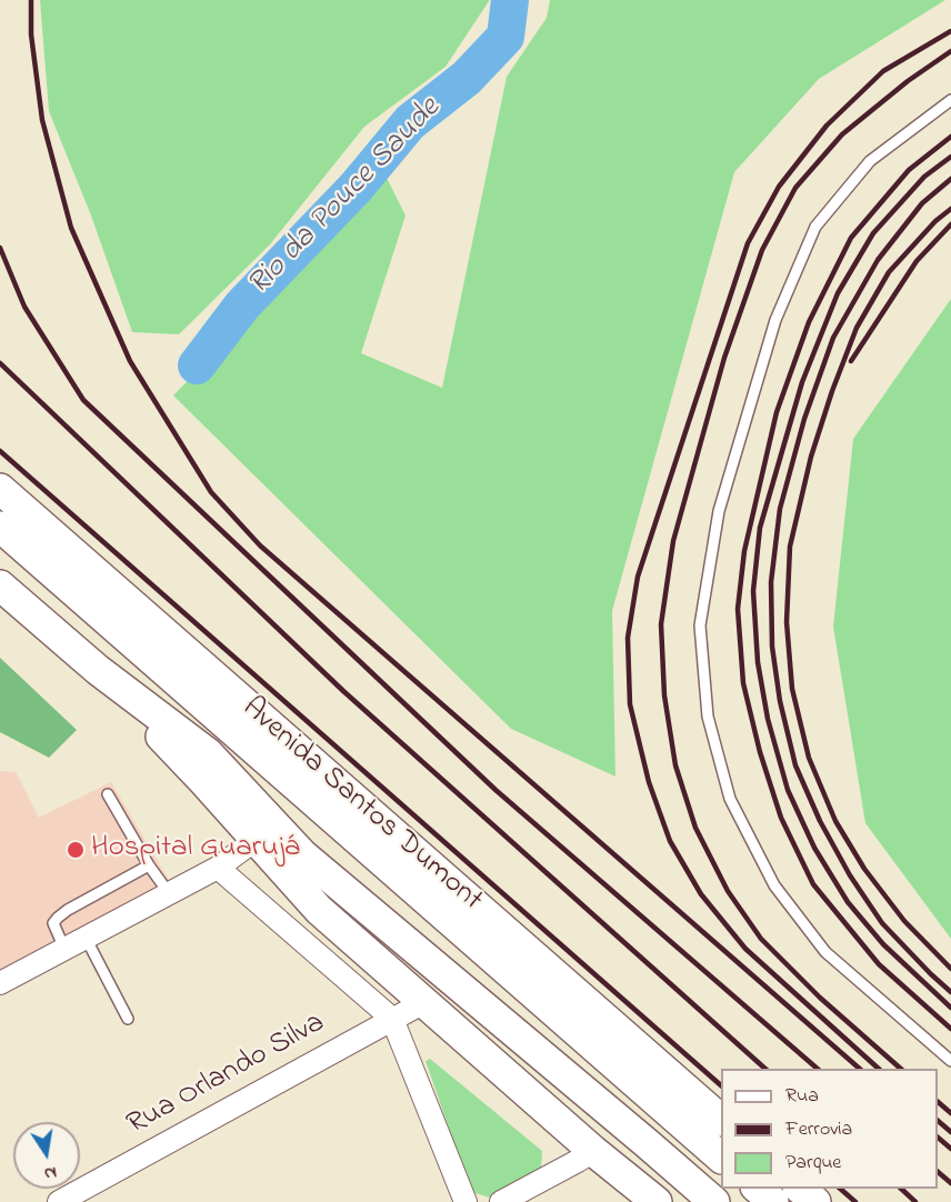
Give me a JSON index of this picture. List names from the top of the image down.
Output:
{
  "streets": {
    "main road": ["Avenida Santos Dumont"],
    "street": ["Rua Orlando Silva"]
  },
  "crossings": [
    ["Avenida Santos Dumont", "Rua Orlando Silva"]
  ],
  "water": ["Rio da Pouce Saude"],
  "places": ["Hospital Guarujá"],
  "legend": ["Rua", "Ferrovia", "Parque"],
  "north": "bottom"
}
